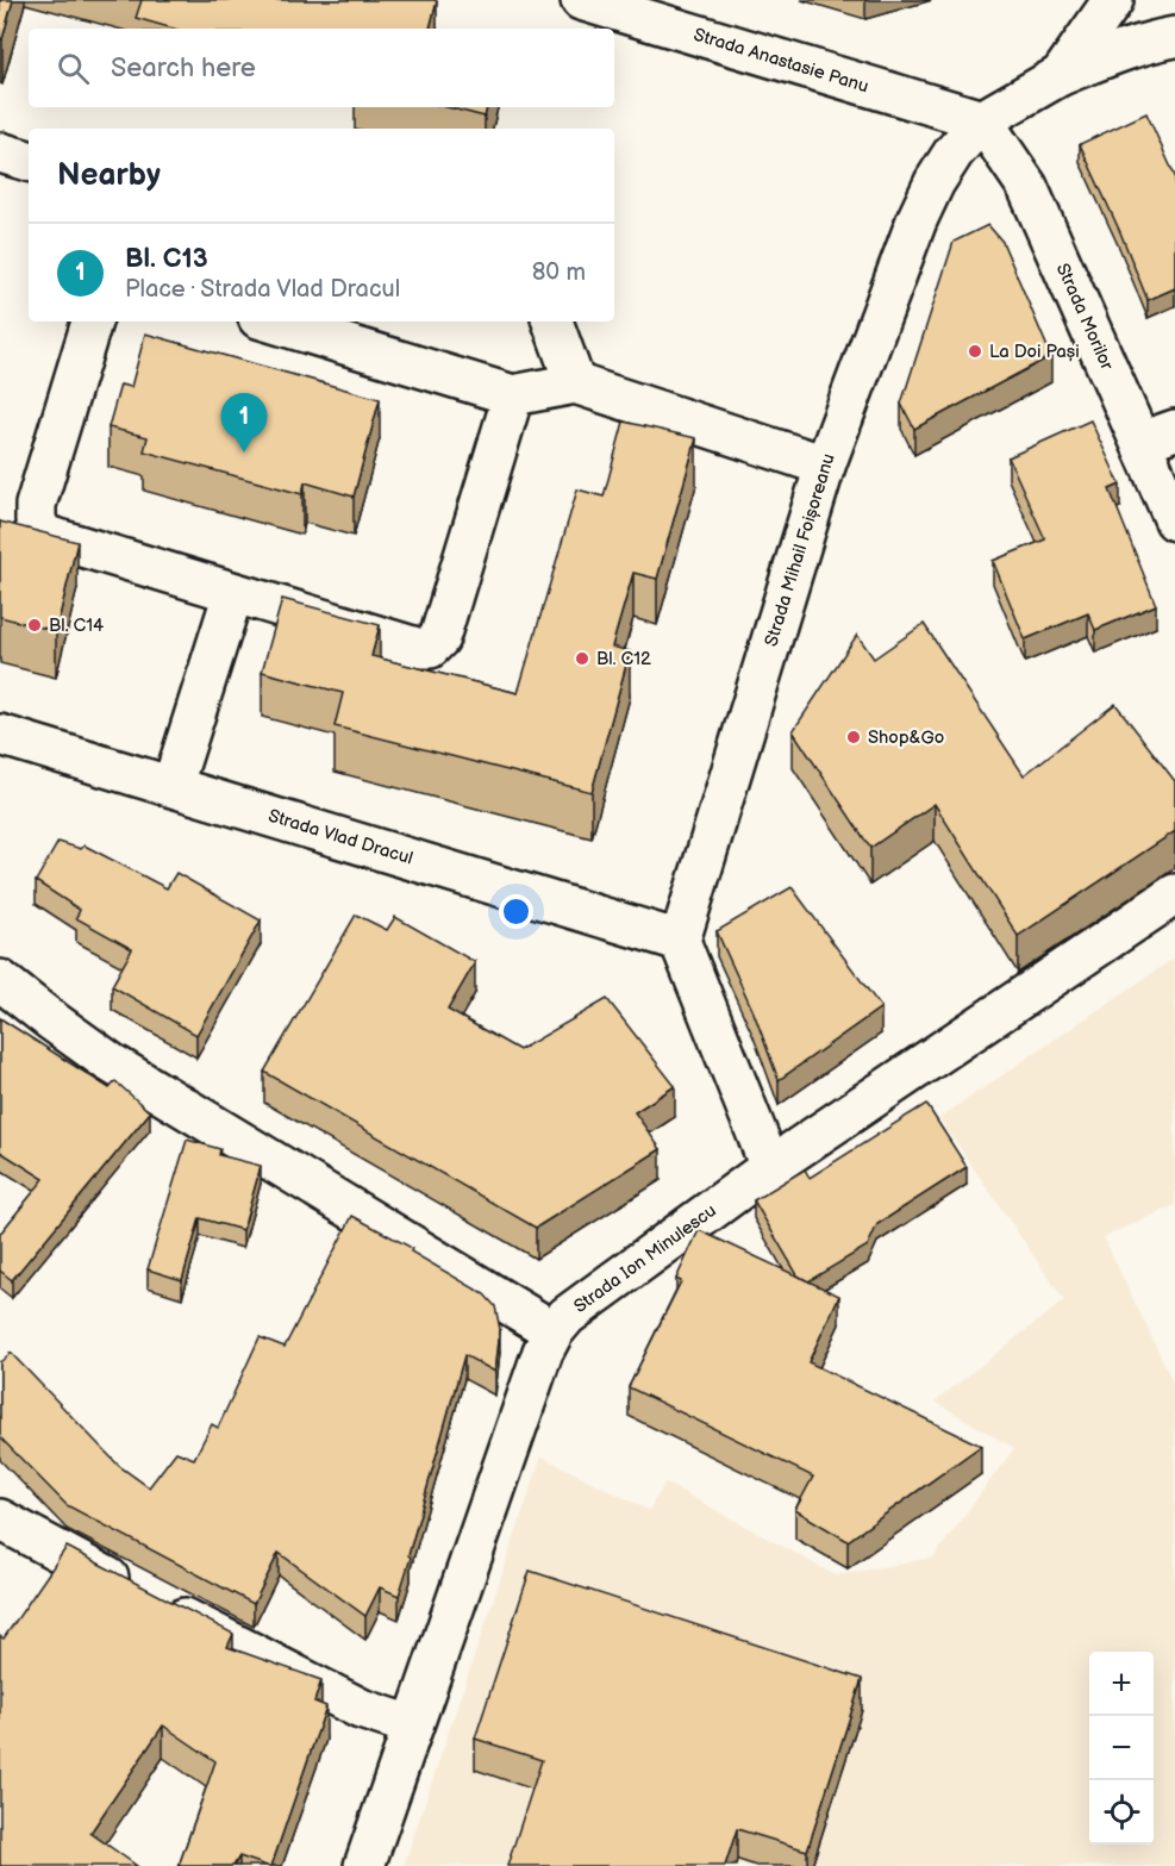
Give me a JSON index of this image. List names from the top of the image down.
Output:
{
  "streets": {
    "street": [
      "Strada Anastasie Panu",
      "Strada Morilor",
      "Strada Mihail Foișoreanu",
      "Strada Vlad Dracul",
      "Strada Ion Minulescu"
    ]
  },
  "crossings": [
    ["Strada Anastasie Panu", "Strada Morilor"],
    ["Strada Anastasie Panu", "Strada Mihail Foișoreanu"],
    ["Strada Morilor", "Strada Mihail Foișoreanu"],
    ["Strada Mihail Foișoreanu", "Strada Vlad Dracul"]
  ],
  "places": [
    "La Doi Pași",
    "Bl. C14",
    "Bl. C12",
    "Shop&Go"
  ],
  "page": {
    "search": "Search here",
    "heading": "Nearby",
    "list": [
      {
        "mark": "1",
        "name": "Bl. C13",
        "note": "Place · Strada Vlad Dracul",
        "value": "80 m"
      }
    ],
    "pins": "1",
    "map_buttons": ["+", "−"]
  }
}
